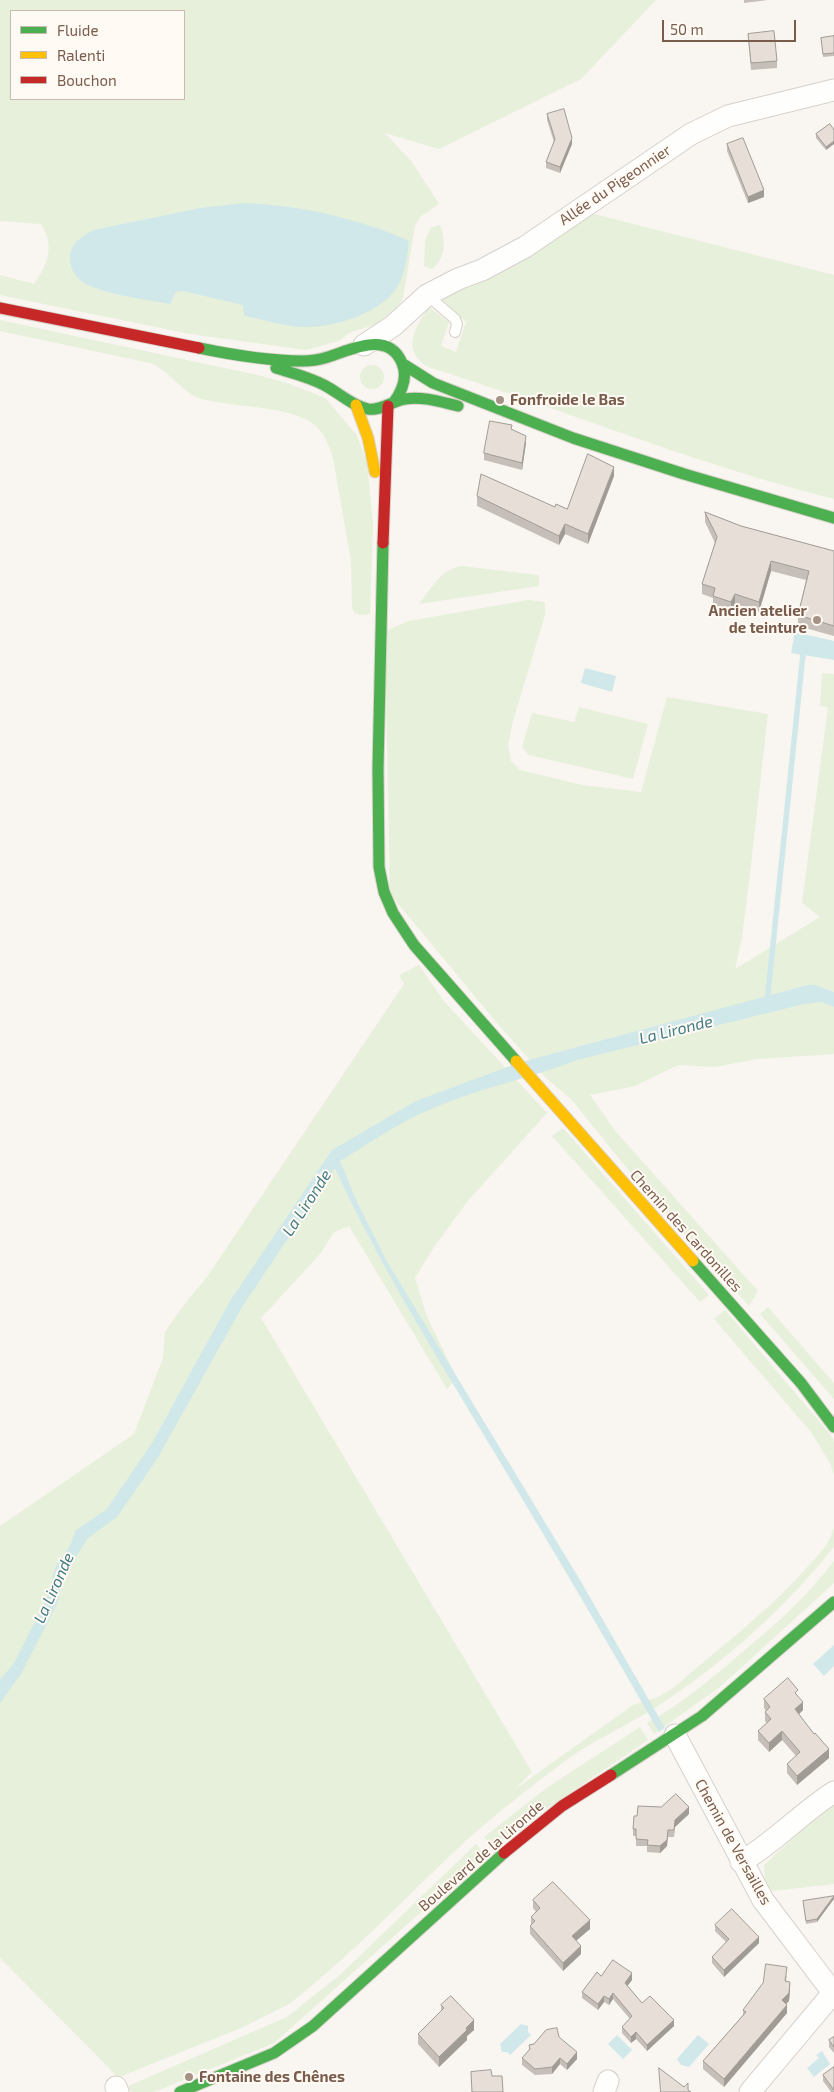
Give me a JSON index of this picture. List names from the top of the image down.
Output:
{
  "streets": {
    "street": [
      "Allée du Pigeonnier",
      "Chemin des Cardonilles",
      "Chemin de Versailles",
      "Boulevard de la Lironde"
    ]
  },
  "crossings": [
    ["Chemin de Versailles", "Boulevard de la Lironde"]
  ],
  "water": ["La Lironde"],
  "places": ["Fonfroide le Bas", "Ancien atelier de teinture", "Fontaine des Chênes"],
  "legend": ["Fluide", "Ralenti", "Bouchon"],
  "scale_bar": "50 m"
}
